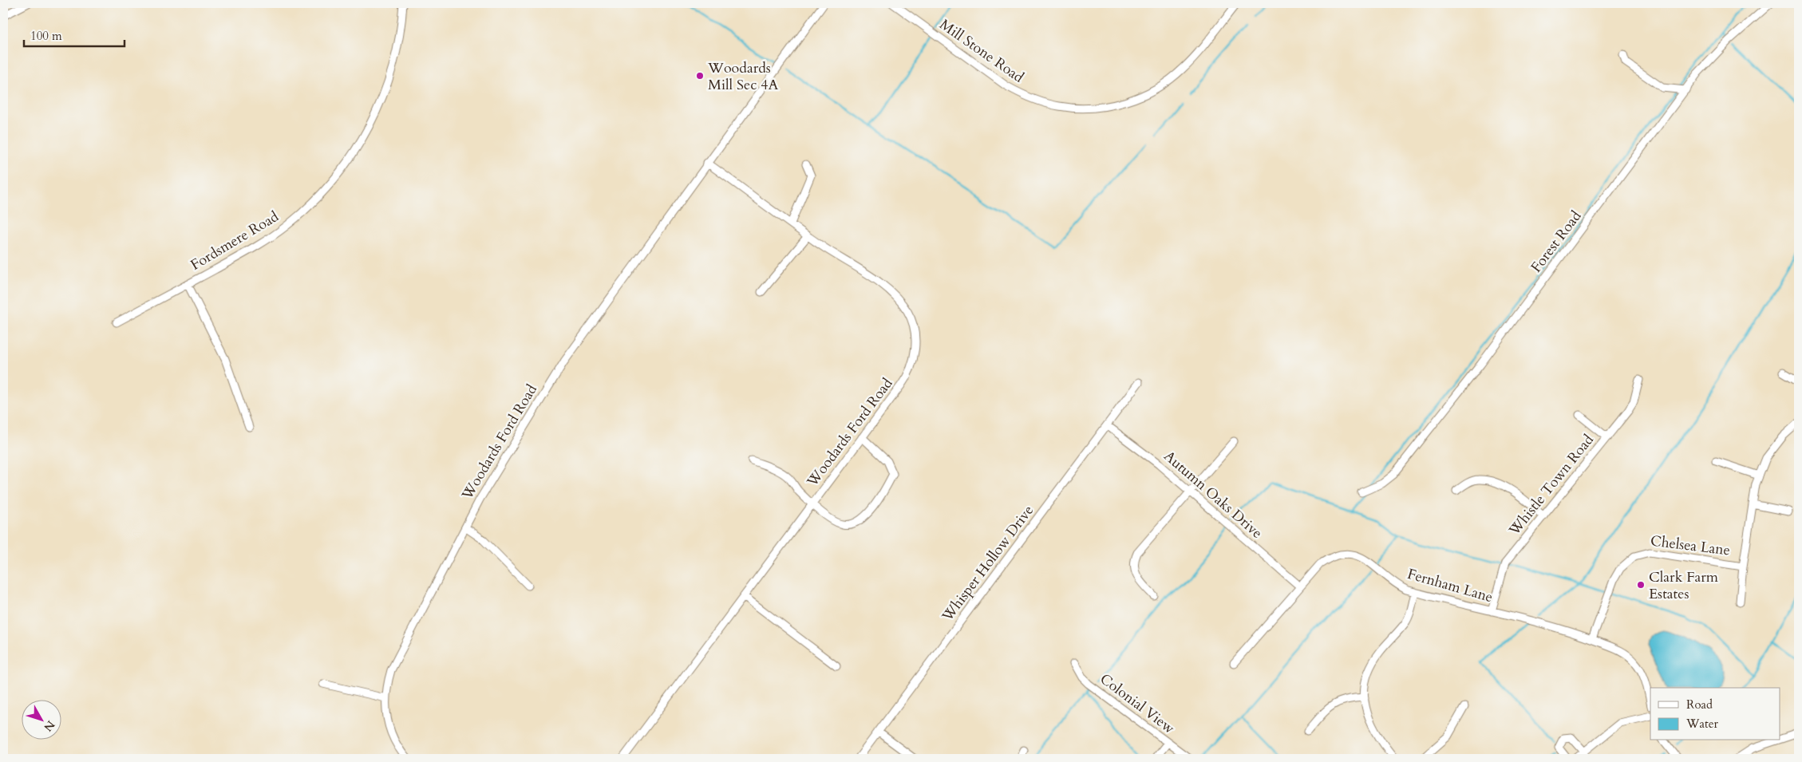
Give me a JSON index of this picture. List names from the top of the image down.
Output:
{
  "streets": {
    "street": [
      "Mill Stone Road",
      "Fordsmere Road",
      "Forest Road",
      "Woodards Ford Road",
      "Whistle Town Road",
      "Autumn Oaks Drive",
      "Chelsea Lane",
      "Whisper Hollow Drive",
      "Fernham Lane",
      "Colonial View"
    ]
  },
  "crossings": [
    ["Whistle Town Road", "Fernham Lane"],
    ["Autumn Oaks Drive", "Whisper Hollow Drive"],
    ["Autumn Oaks Drive", "Fernham Lane"],
    ["Chelsea Lane", "Fernham Lane"]
  ],
  "places": ["Woodards Mill Sec 4A", "Clark Farm Estates"],
  "legend": ["Road", "Water"],
  "scale_bar": "100 m",
  "north": "bottom right"
}
